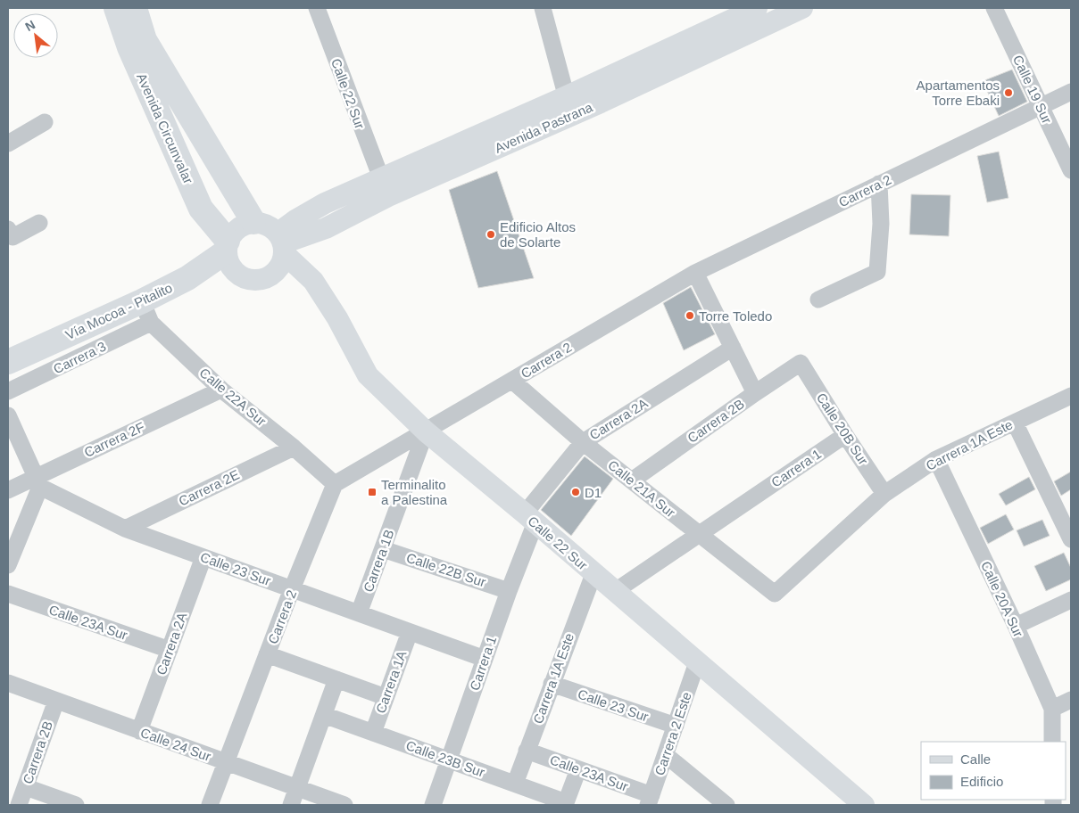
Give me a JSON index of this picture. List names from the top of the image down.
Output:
{
  "streets": {
    "highway": ["Avenida Circunvalar", "Vía Mocoa - Pitalito"],
    "main road": ["Calle 22 Sur", "Avenida Pastrana"],
    "street": [
      "Calle 19 Sur",
      "Carrera 2",
      "Carrera 3",
      "Calle 22A Sur",
      "Carrera 2A",
      "Carrera 2B",
      "Calle 20B Sur",
      "Carrera 2F",
      "Carrera 1A Este",
      "Carrera 1",
      "Carrera 2E",
      "Calle 21A Sur",
      "Carrera 1B",
      "Calle 23 Sur",
      "Calle 22B Sur",
      "Calle 20A Sur",
      "Calle 23A Sur",
      "Carrera 1A",
      "Carrera 2 Este",
      "Calle 24 Sur",
      "Calle 23B Sur"
    ]
  },
  "crossings": [
    ["Calle 19 Sur", "Carrera 2"],
    ["Calle 22 Sur", "Avenida Pastrana"],
    ["Calle 22 Sur", "Avenida Circunvalar"],
    ["Calle 22 Sur", "Carrera 2"],
    ["Calle 22 Sur", "Vía Mocoa - Pitalito"],
    ["Calle 22 Sur", "Carrera 2A"],
    ["Calle 22 Sur", "Carrera 1A Este"],
    ["Calle 22 Sur", "Carrera 1"],
    ["Calle 22 Sur", "Carrera 1B"],
    ["Calle 22 Sur", "Carrera 2 Este"],
    ["Avenida Pastrana", "Avenida Circunvalar"],
    ["Avenida Pastrana", "Vía Mocoa - Pitalito"],
    ["Avenida Circunvalar", "Vía Mocoa - Pitalito"],
    ["Carrera 2", "Calle 22A Sur"],
    ["Carrera 2", "Calle 21A Sur"],
    ["Carrera 2", "Carrera 1B"],
    ["Carrera 2", "Calle 23 Sur"],
    ["Carrera 2", "Calle 24 Sur"],
    ["Vía Mocoa - Pitalito", "Carrera 3"],
    ["Vía Mocoa - Pitalito", "Calle 22A Sur"],
    ["Carrera 3", "Calle 22A Sur"],
    ["Calle 22A Sur", "Carrera 2F"],
    ["Calle 22A Sur", "Carrera 2E"],
    ["Carrera 2A", "Carrera 1"],
    ["Carrera 2A", "Calle 21A Sur"],
    ["Carrera 2A", "Calle 23 Sur"],
    ["Carrera 2A", "Calle 23A Sur"],
    ["Carrera 2A", "Calle 24 Sur"],
    ["Carrera 2B", "Calle 20B Sur"],
    ["Carrera 2B", "Calle 21A Sur"],
    ["Carrera 2B", "Calle 24 Sur"],
    ["Calle 20B Sur", "Carrera 1A Este"],
    ["Calle 20B Sur", "Carrera 1"],
    ["Carrera 2F", "Calle 23 Sur"],
    ["Carrera 1A Este", "Calle 21A Sur"],
    ["Carrera 1A Este", "Calle 23 Sur"],
    ["Carrera 1A Este", "Calle 20A Sur"],
    ["Carrera 1A Este", "Calle 23A Sur"],
    ["Carrera 1A Este", "Calle 23B Sur"],
    ["Carrera 1", "Calle 21A Sur"],
    ["Carrera 1", "Calle 23 Sur"],
    ["Carrera 1", "Calle 22B Sur"],
    ["Carrera 1", "Calle 23B Sur"],
    ["Carrera 2E", "Calle 23 Sur"],
    ["Carrera 1B", "Calle 23 Sur"],
    ["Carrera 1B", "Calle 22B Sur"],
    ["Calle 23 Sur", "Carrera 1A"],
    ["Calle 23 Sur", "Carrera 2 Este"],
    ["Calle 23A Sur", "Carrera 2 Este"],
    ["Carrera 1A", "Calle 23B Sur"]
  ],
  "places": {
    "other": [
      "Apartamentos Torre Ebaki",
      "Edificio Altos de Solarte",
      "Torre Toledo",
      "D1"
    ],
    "transit": ["Terminalito a Palestina"]
  },
  "legend": ["Calle", "Edificio"],
  "north": "top left"
}
